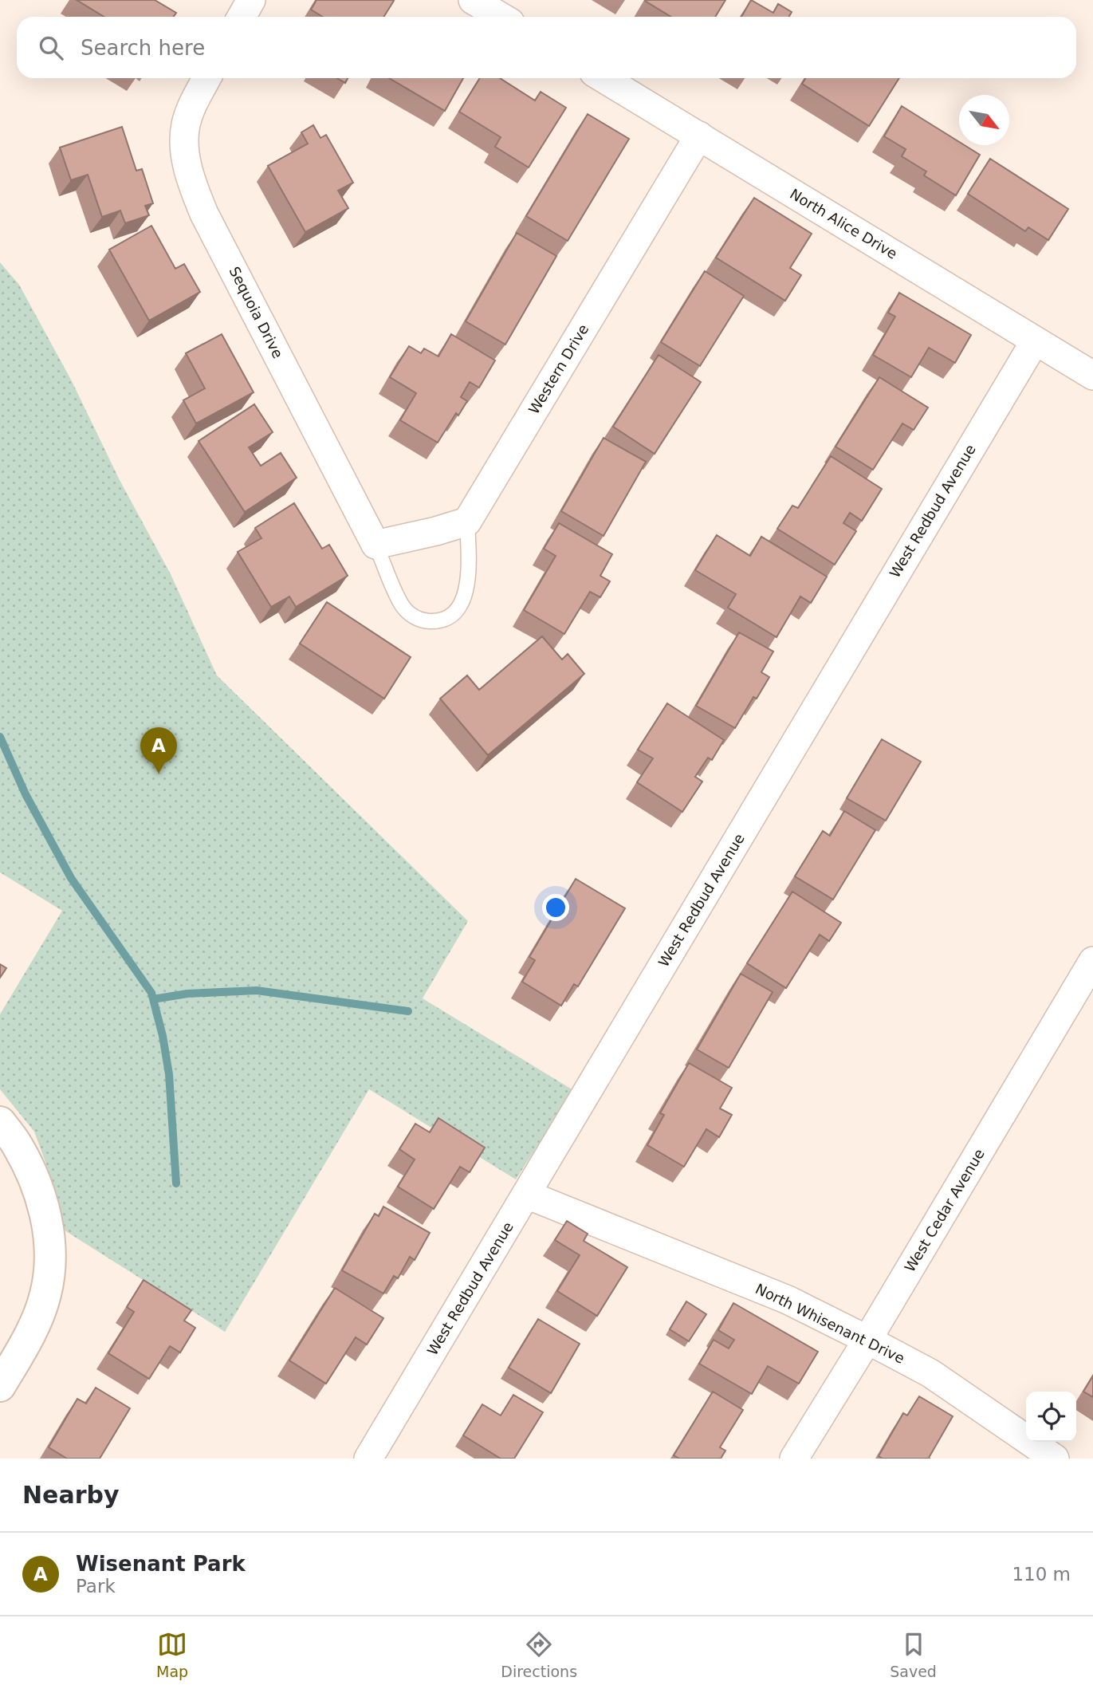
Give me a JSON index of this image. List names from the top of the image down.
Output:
{
  "streets": {
    "street": [
      "North Alice Drive",
      "Sequoia Drive",
      "Western Drive",
      "West Redbud Avenue",
      "West Cedar Avenue",
      "North Whisenant Drive"
    ]
  },
  "crossings": [
    ["North Alice Drive", "Western Drive"],
    ["North Alice Drive", "West Redbud Avenue"],
    ["West Redbud Avenue", "North Whisenant Drive"],
    ["West Cedar Avenue", "North Whisenant Drive"]
  ],
  "north": "bottom right",
  "page": {
    "search": "Search here",
    "pins": "A",
    "heading": "Nearby",
    "list": [
      {
        "mark": "A",
        "name": "Wisenant Park",
        "note": "Park",
        "value": "110 m"
      }
    ],
    "nav": ["Map", "Directions", "Saved"]
  }
}
